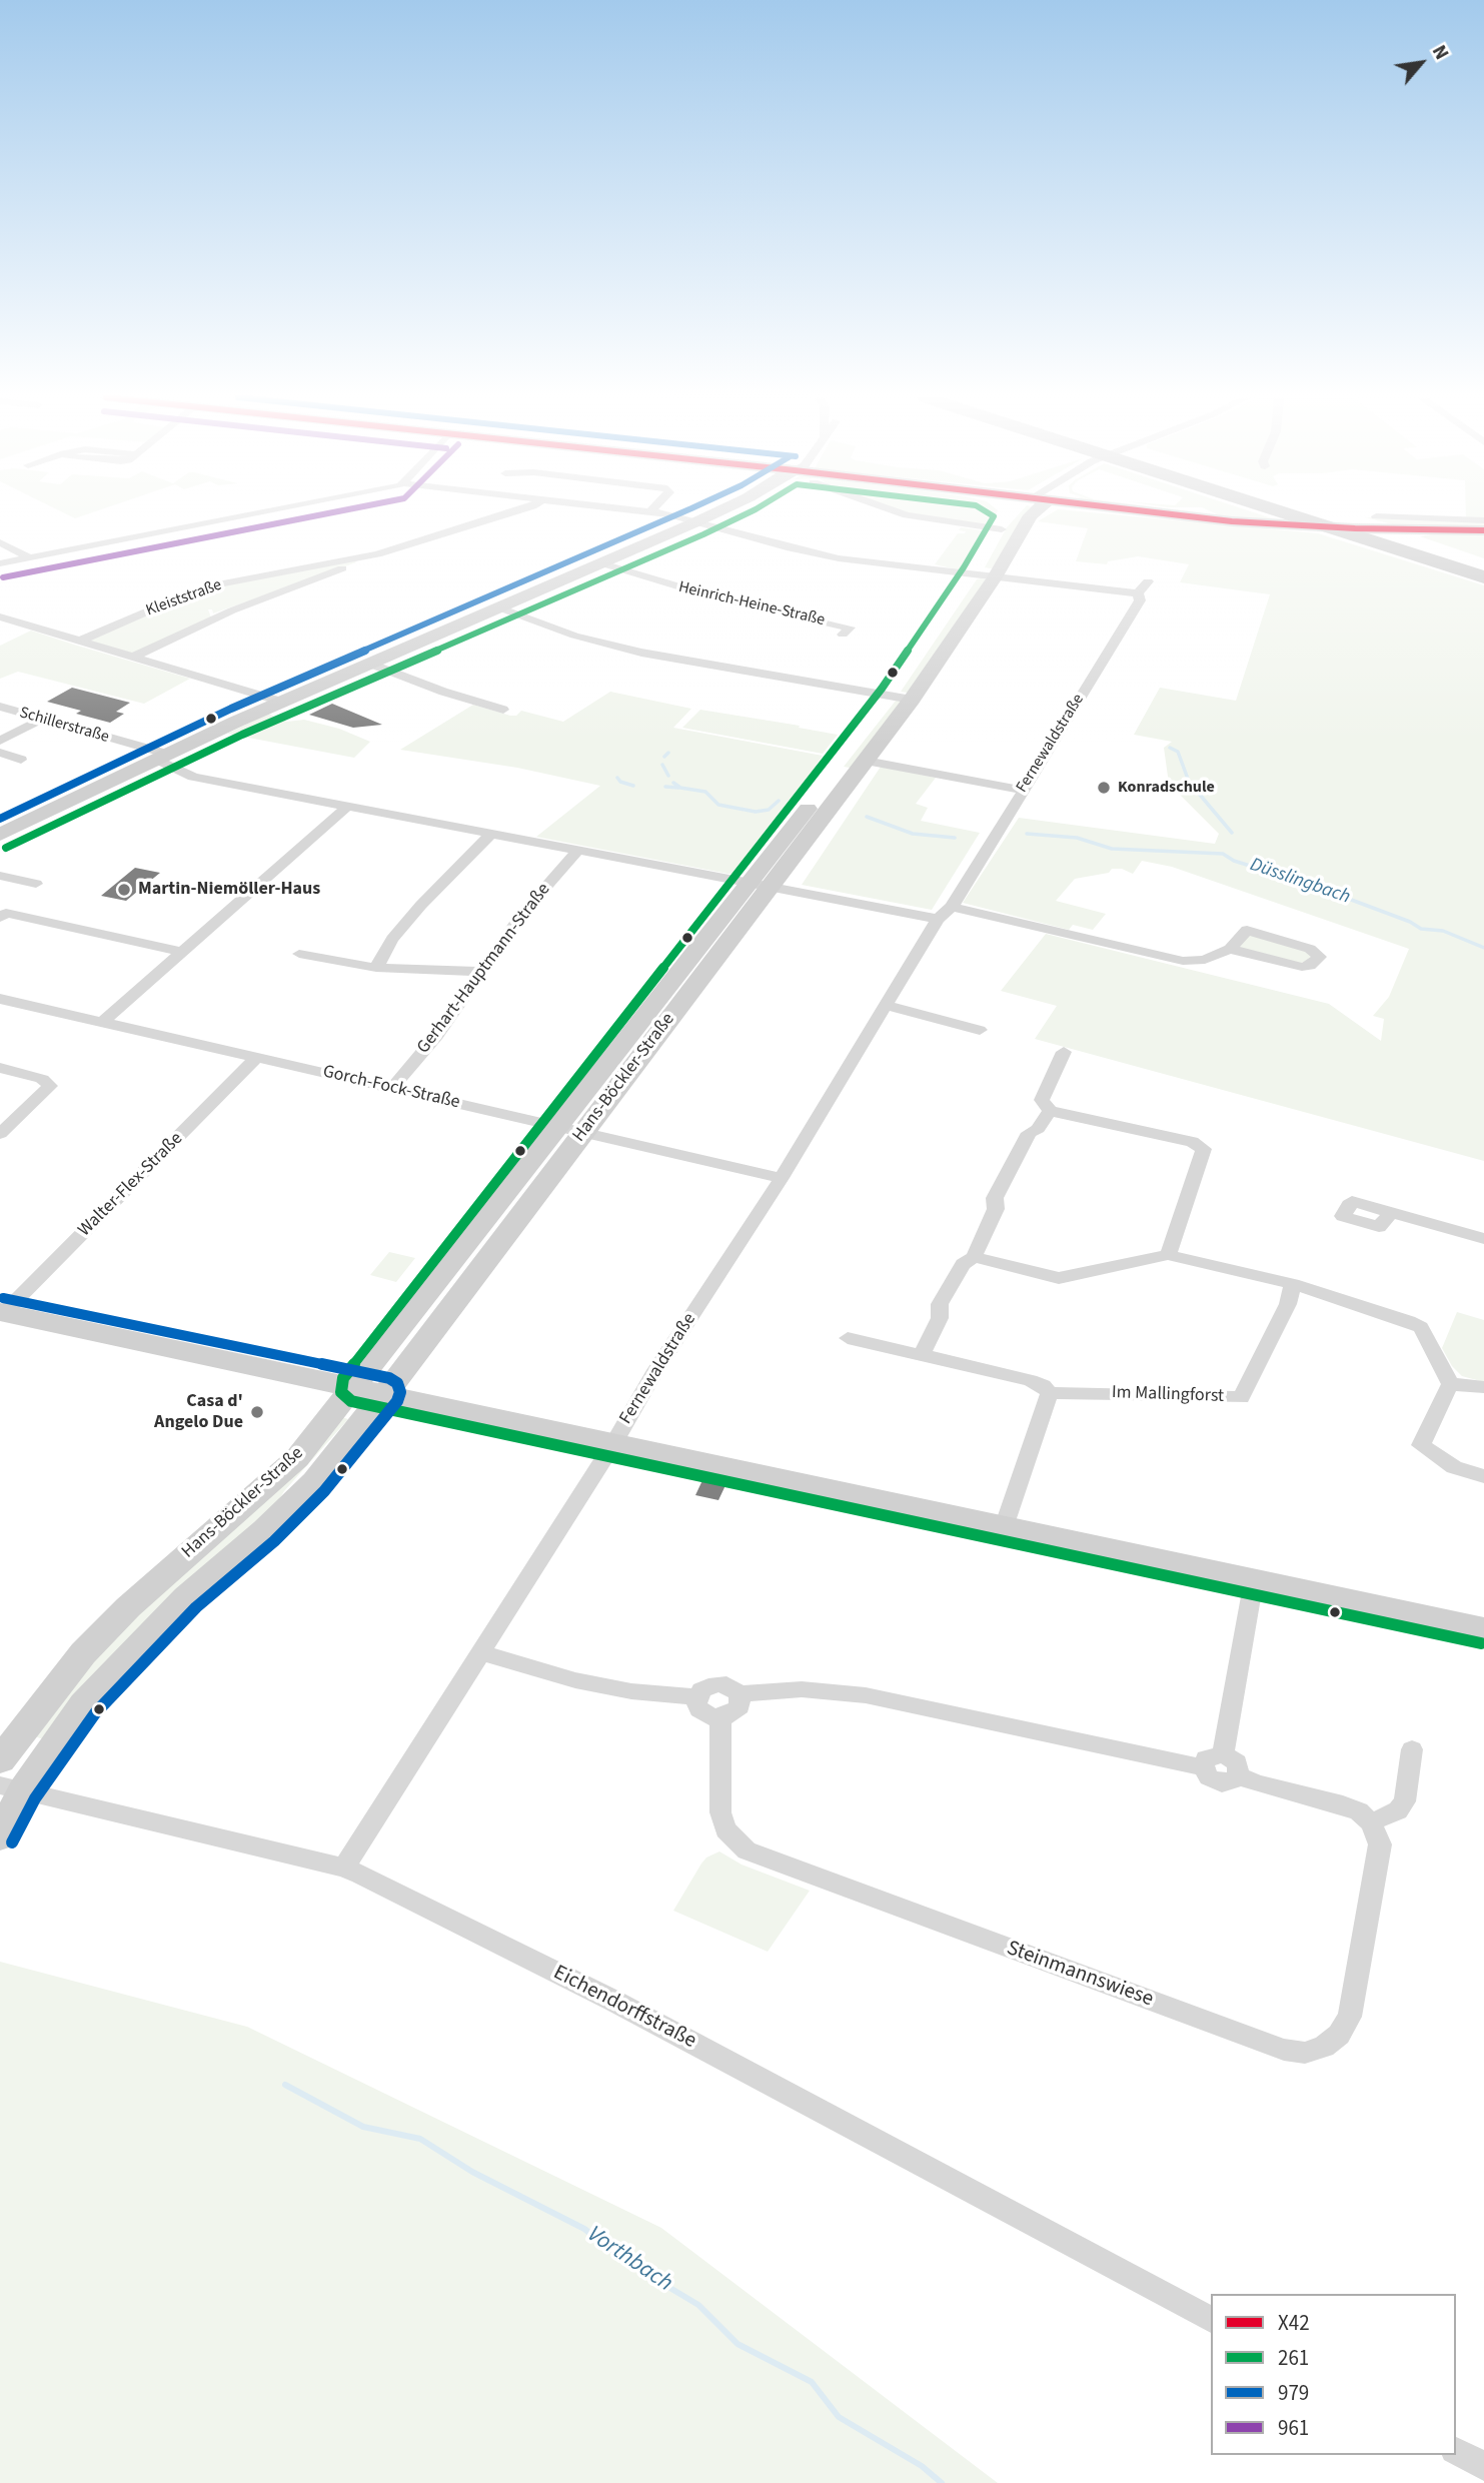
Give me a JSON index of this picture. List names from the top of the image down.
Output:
{
  "streets": {
    "main road": ["Hans-Böckler-Straße"],
    "street": [
      "Kleiststraße",
      "Heinrich-Heine-Straße",
      "Schillerstraße",
      "Fernewaldstraße",
      "Gerhart-Hauptmann-Straße",
      "Gorch-Fock-Straße",
      "Walter-Flex-Straße",
      "Im Mallingforst",
      "Steinmannswiese",
      "Eichendorffstraße"
    ]
  },
  "crossings": [
    ["Schillerstraße", "Fernewaldstraße"],
    ["Schillerstraße", "Gerhart-Hauptmann-Straße"],
    ["Schillerstraße", "Hans-Böckler-Straße"],
    ["Fernewaldstraße", "Gorch-Fock-Straße"],
    ["Fernewaldstraße", "Eichendorffstraße"],
    ["Gerhart-Hauptmann-Straße", "Gorch-Fock-Straße"],
    ["Hans-Böckler-Straße", "Gorch-Fock-Straße"],
    ["Hans-Böckler-Straße", "Eichendorffstraße"],
    ["Gorch-Fock-Straße", "Walter-Flex-Straße"]
  ],
  "water": ["Düsslingbach", "Vorthbach"],
  "places": ["Konradschule", "Martin-Niemöller-Haus", "Casa d' Angelo Due"],
  "lines": [
    "transit line X42",
    "transit line 261",
    "transit line 979",
    "transit line 961"
  ],
  "legend": [
    "X42",
    "261",
    "979",
    "961"
  ],
  "north": "top right"
}
